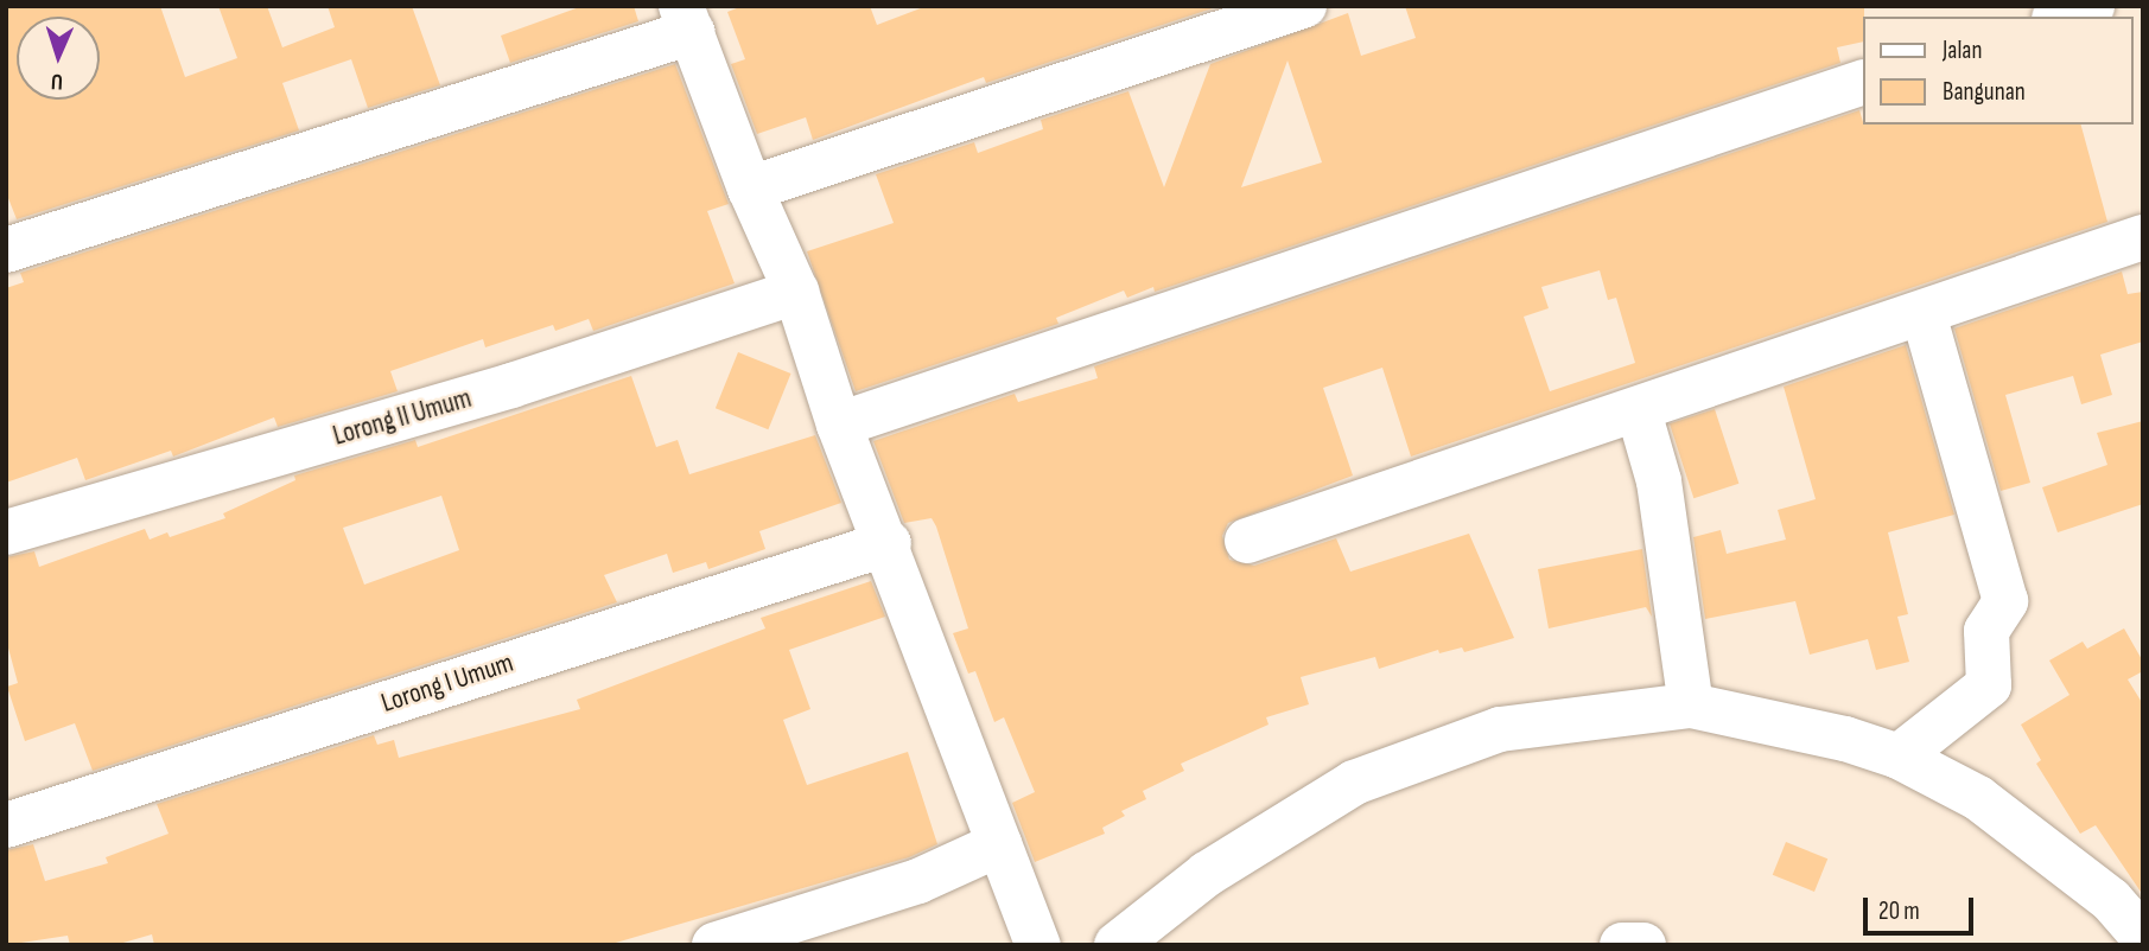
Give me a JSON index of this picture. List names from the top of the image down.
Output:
{
  "streets": {
    "street": ["Lorong II Umum", "Lorong I Umum"]
  },
  "legend": ["Jalan", "Bangunan"],
  "scale_bar": "20 m",
  "north": "bottom"
}
